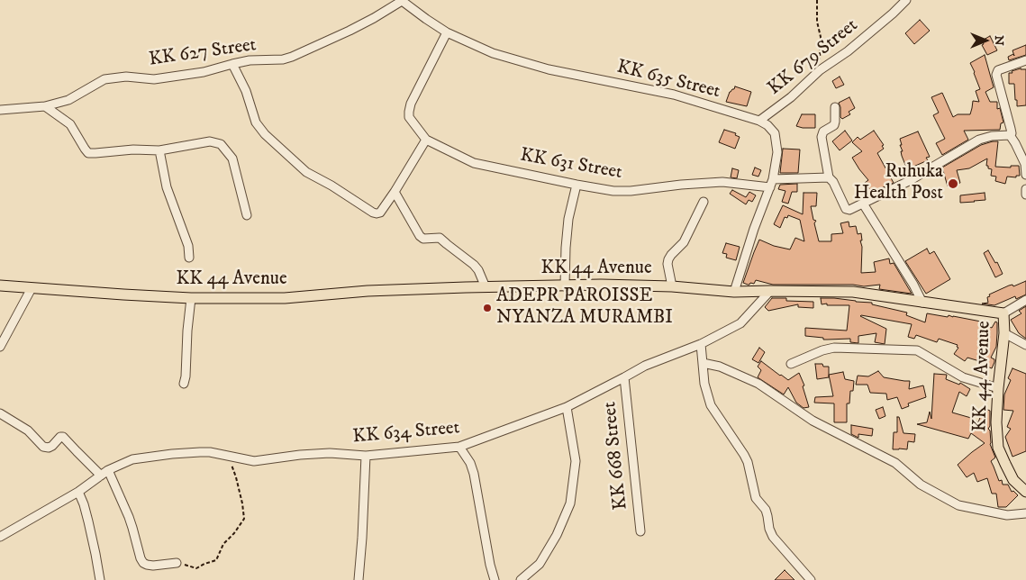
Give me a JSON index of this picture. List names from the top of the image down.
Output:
{
  "streets": {
    "main road": ["KK 44 Avenue"],
    "street": [
      "KK 627 Street",
      "KK 679 Street",
      "KK 635 Street",
      "KK 631 Street",
      "KK 634 Street",
      "KK 668 Street"
    ]
  },
  "crossings": [
    ["KK 627 Street", "KK 635 Street"],
    ["KK 679 Street", "KK 635 Street"],
    ["KK 635 Street", "KK 631 Street"],
    ["KK 635 Street", "KK 44 Avenue"],
    ["KK 44 Avenue", "KK 634 Street"],
    ["KK 634 Street", "KK 668 Street"]
  ],
  "places": ["Ruhuka Health Post", "ADEPR PAROISSE NYANZA MURAMBI"],
  "north": "right"
}
